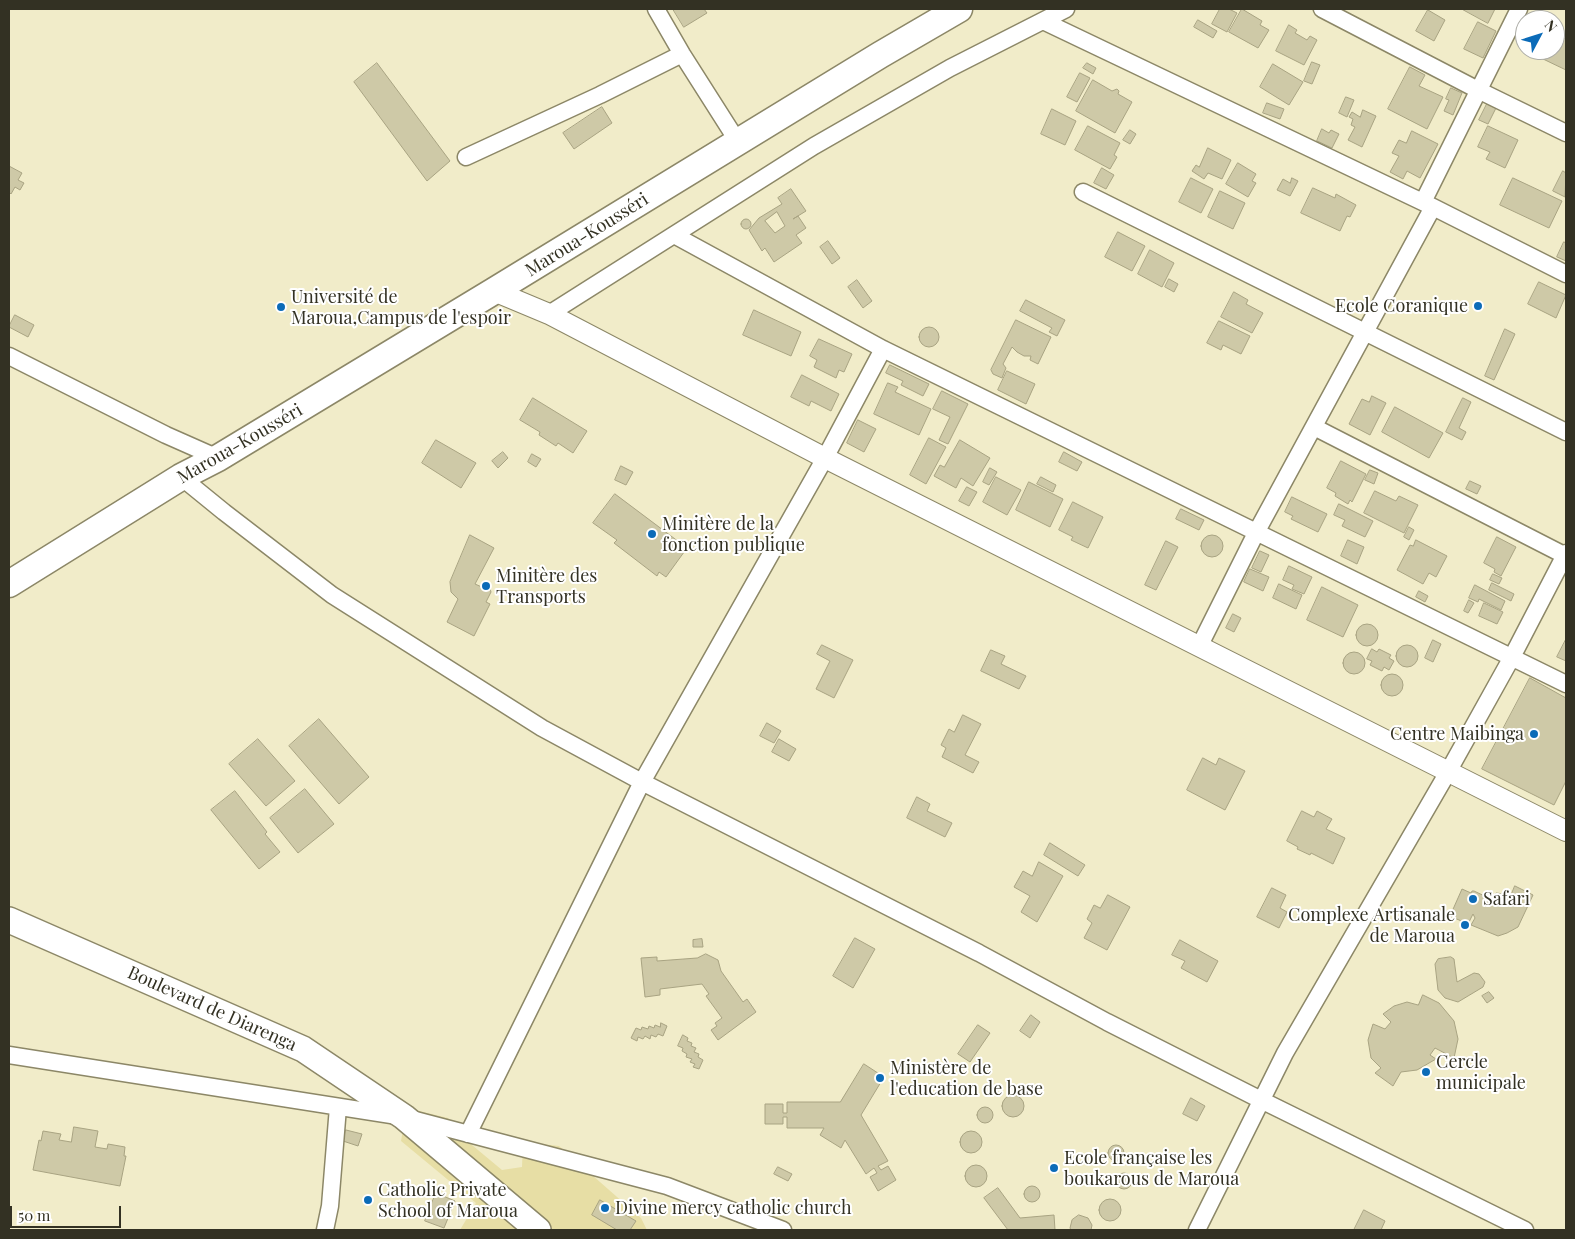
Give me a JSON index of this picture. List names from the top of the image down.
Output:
{
  "streets": {
    "highway": ["Maroua-Kousséri"],
    "main road": ["Boulevard de Diarenga"]
  },
  "places": [
    "Ecole Coranique",
    "Université de Maroua,Campus de l'espoir",
    "Minitère de la fonction publique",
    "Minitère des Transports",
    "Centre Maibinga",
    "Safari",
    "Complexe Artisanale de Maroua",
    "Cercle municipale",
    "Ministère de l'education de base",
    "Ecole française les boukarous de Maroua",
    "Catholic Private School of Maroua",
    "Divine mercy catholic church"
  ],
  "scale_bar": "50 m",
  "north": "top right"
}
